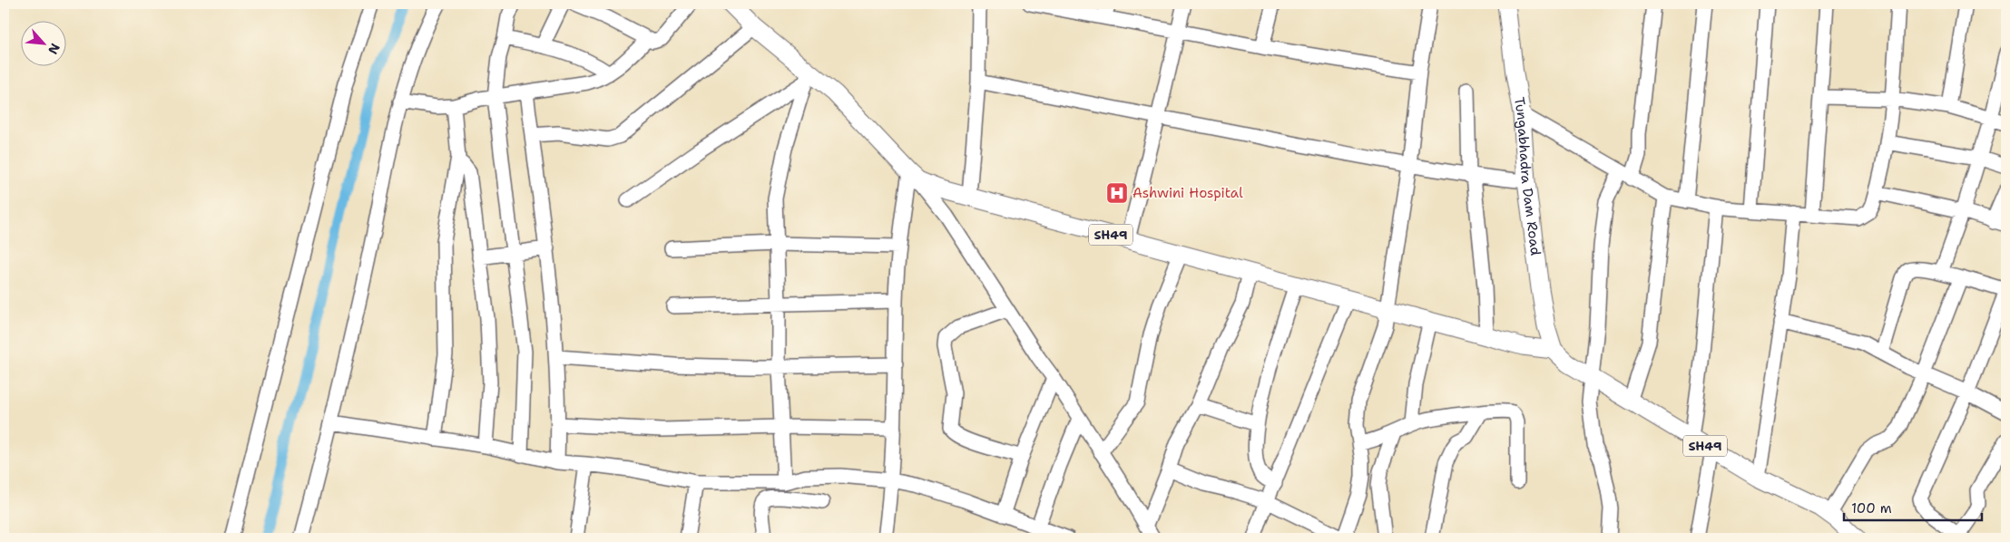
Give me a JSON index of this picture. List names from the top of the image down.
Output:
{
  "streets": {
    "main road": ["Tungabhadra Dam Road", "SH49"]
  },
  "crossings": [
    ["Tungabhadra Dam Road", "SH49"]
  ],
  "places": {
    "hospital": ["Ashwini Hospital"]
  },
  "scale_bar": "100 m",
  "north": "bottom right"
}
